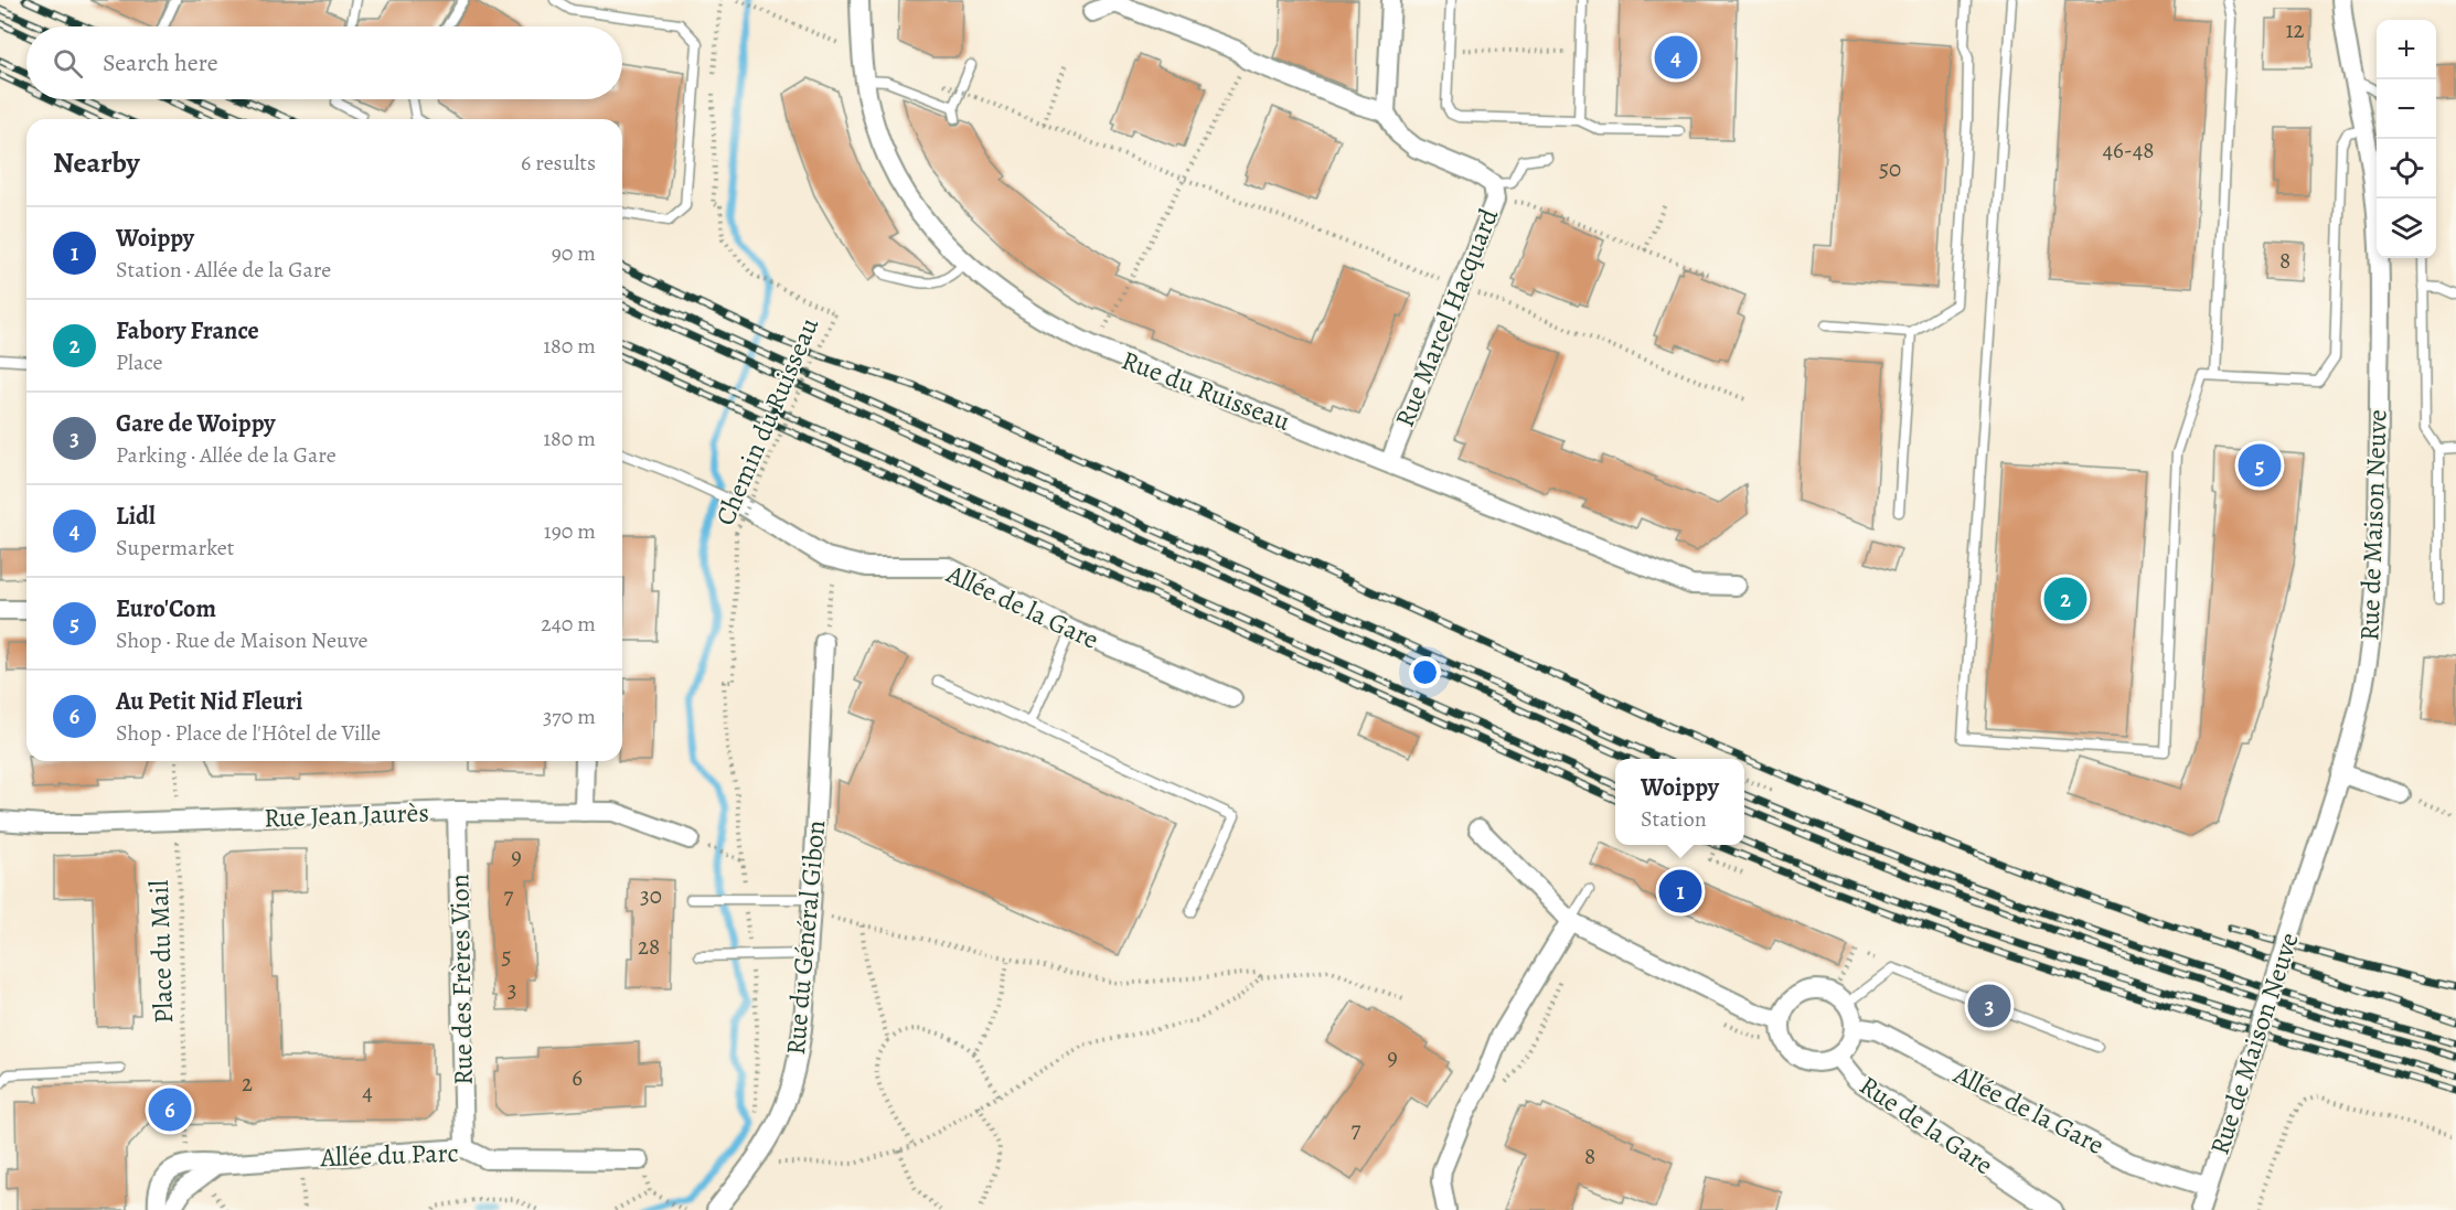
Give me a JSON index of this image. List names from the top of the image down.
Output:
{
  "streets": {
    "street": [
      "Rue Marcel Hacquard",
      "Rue du Ruisseau",
      "Rue de Maison Neuve",
      "Allée de la Gare",
      "Rue Jean Jaurès",
      "Rue du Général Gibon",
      "Rue des Frères Vion",
      "Rue de la Gare",
      "Allée du Parc"
    ],
    "path": ["Chemin du Ruisseau", "Place du Mail"]
  },
  "crossings": [
    ["Rue Marcel Hacquard", "Rue du Ruisseau"],
    ["Rue de Maison Neuve", "Allée de la Gare"],
    ["Allée de la Gare", "Rue de la Gare"],
    ["Rue Jean Jaurès", "Place du Mail"],
    ["Rue Jean Jaurès", "Rue des Frères Vion"],
    ["Rue des Frères Vion", "Allée du Parc"]
  ],
  "house_numbers": [
    "12",
    "46-48",
    "50",
    "8",
    "9",
    "7",
    "30",
    "28",
    "5",
    "3",
    "9",
    "6",
    "2",
    "4",
    "7",
    "8"
  ],
  "page": {
    "map_buttons": ["+", "−"],
    "search": "Search here",
    "pins": [
      "4",
      "5",
      "2",
      "1",
      "3",
      "6"
    ],
    "heading": ["Nearby", "6 results"],
    "list": [
      {
        "mark": "1",
        "name": "Woippy",
        "note": "Station · Allée de la Gare",
        "value": "90 m"
      },
      {
        "mark": "2",
        "name": "Fabory France",
        "note": "Place",
        "value": "180 m"
      },
      {
        "mark": "3",
        "name": "Gare de Woippy",
        "note": "Parking · Allée de la Gare",
        "value": "180 m"
      },
      {
        "mark": "4",
        "name": "Lidl",
        "note": "Supermarket",
        "value": "190 m"
      },
      {
        "mark": "5",
        "name": "Euro'Com",
        "note": "Shop · Rue de Maison Neuve",
        "value": "240 m"
      },
      {
        "mark": "6",
        "name": "Au Petit Nid Fleuri",
        "note": "Shop · Place de l'Hôtel de Ville",
        "value": "370 m"
      }
    ],
    "popup": ["Woippy", "Station"]
  }
}
